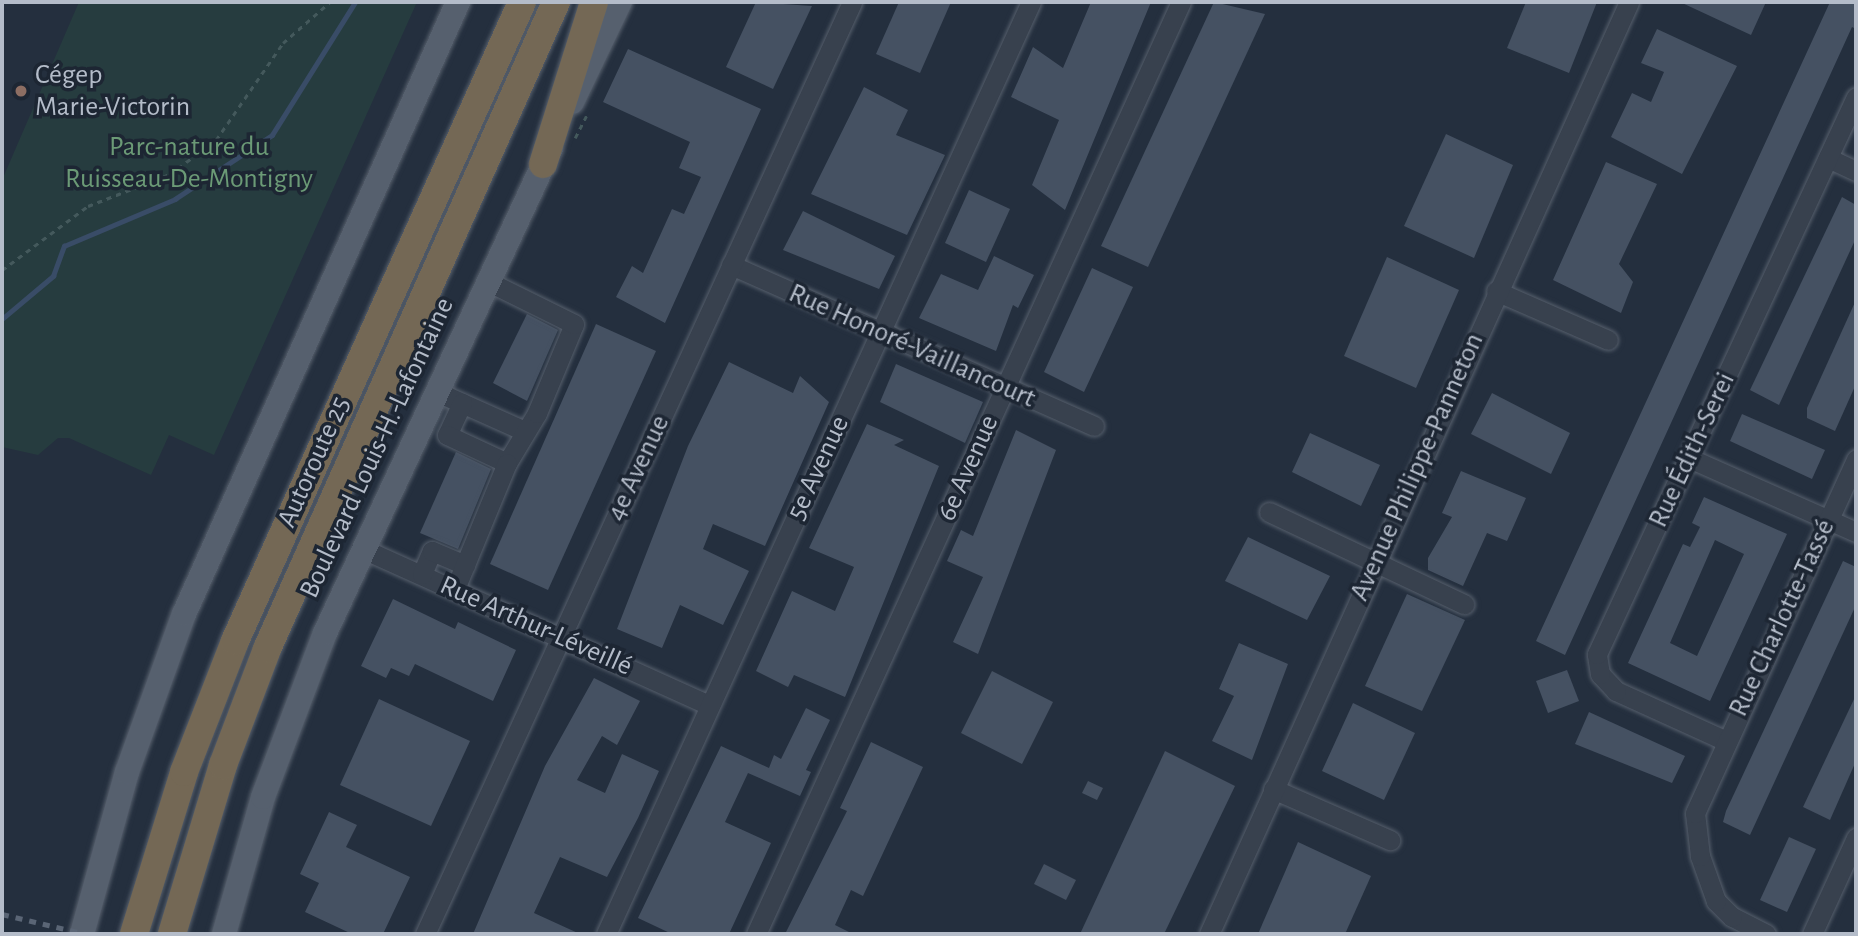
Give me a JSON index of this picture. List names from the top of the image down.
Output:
{
  "streets": {
    "highway": ["Autoroute 25"],
    "main road": ["Boulevard Louis-H.-Lafontaine"],
    "street": [
      "Rue Honoré-Vaillancourt",
      "Rue Édith-Serei",
      "Avenue Philippe-Panneton",
      "4e Avenue",
      "5e Avenue",
      "6e Avenue",
      "Rue Charlotte-Tassé",
      "Rue Arthur-Léveillé"
    ]
  },
  "crossings": [
    ["Rue Honoré-Vaillancourt", "4e Avenue"],
    ["Rue Honoré-Vaillancourt", "5e Avenue"],
    ["Rue Honoré-Vaillancourt", "6e Avenue"],
    ["Boulevard Louis-H.-Lafontaine", "Rue Arthur-Léveillé"],
    ["Rue Édith-Serei", "Rue Charlotte-Tassé"],
    ["4e Avenue", "Rue Arthur-Léveillé"],
    ["5e Avenue", "Rue Arthur-Léveillé"]
  ],
  "parks": ["Parc-nature du Ruisseau-De-Montigny"],
  "places": ["Cégep Marie-Victorin"]
}
